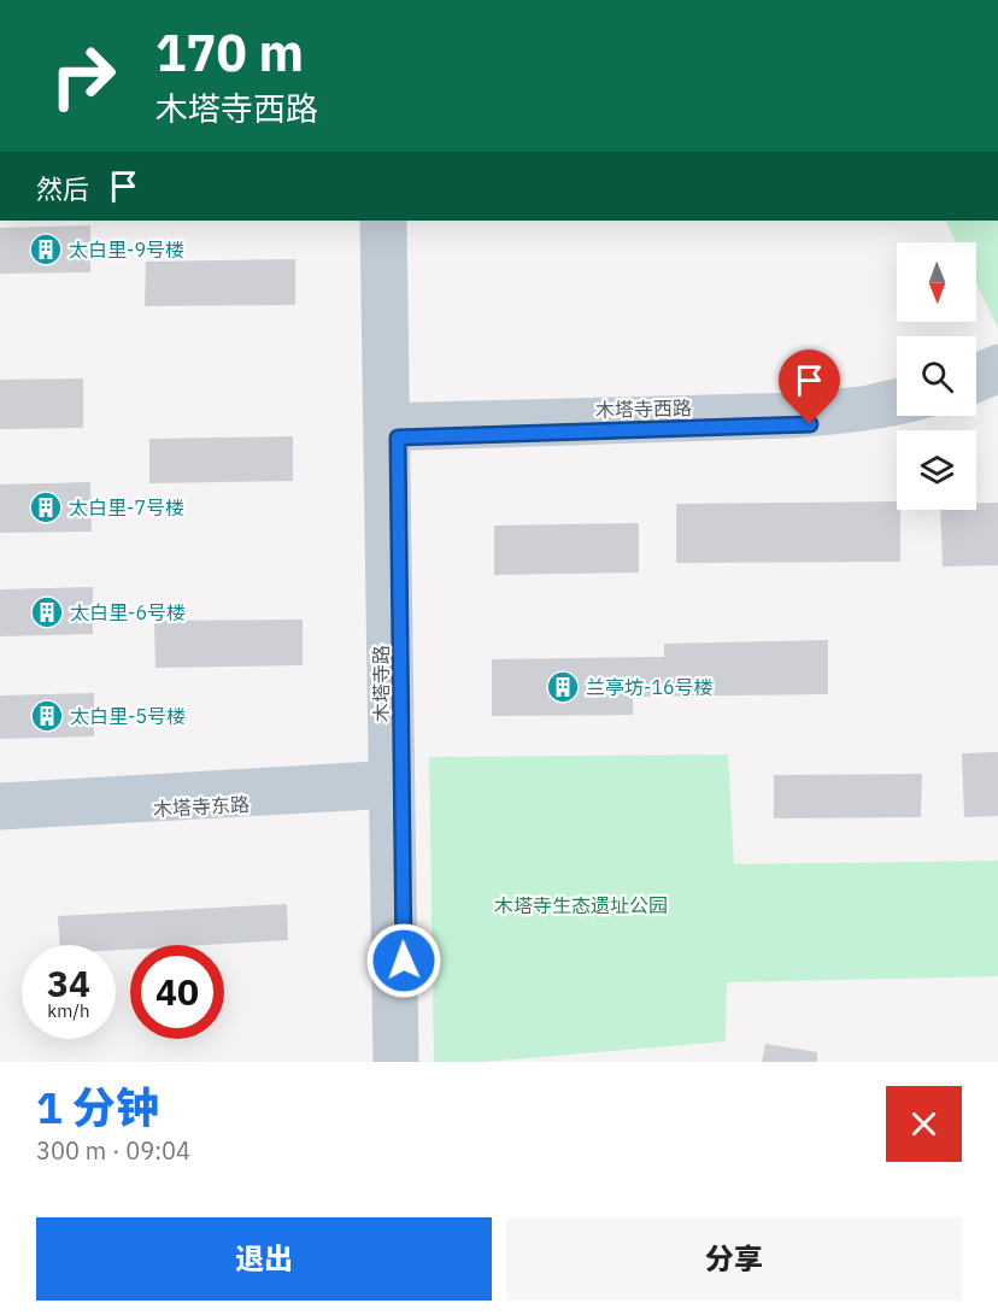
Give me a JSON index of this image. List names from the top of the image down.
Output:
{
  "streets": {
    "street": ["木塔寺西路", "木塔寺路", "木塔寺东路"]
  },
  "crossings": [
    ["木塔寺西路", "木塔寺路"],
    ["木塔寺路", "木塔寺东路"]
  ],
  "parks": ["木塔寺生态遗址公园"],
  "places": {
    "building": [
      "太白里-9号楼",
      "太白里-7号楼",
      "太白里-6号楼",
      "兰亭坊-16号楼",
      "太白里-5号楼"
    ]
  },
  "north": "bottom",
  "page": {
    "turn": ["170 m", "木塔寺西路"],
    "then": "然后",
    "speed": "34 km/h",
    "limit": "40",
    "heading": ["1 分钟", "300 m · 09:04"],
    "buttons": ["退出", "分享"]
  }
}
